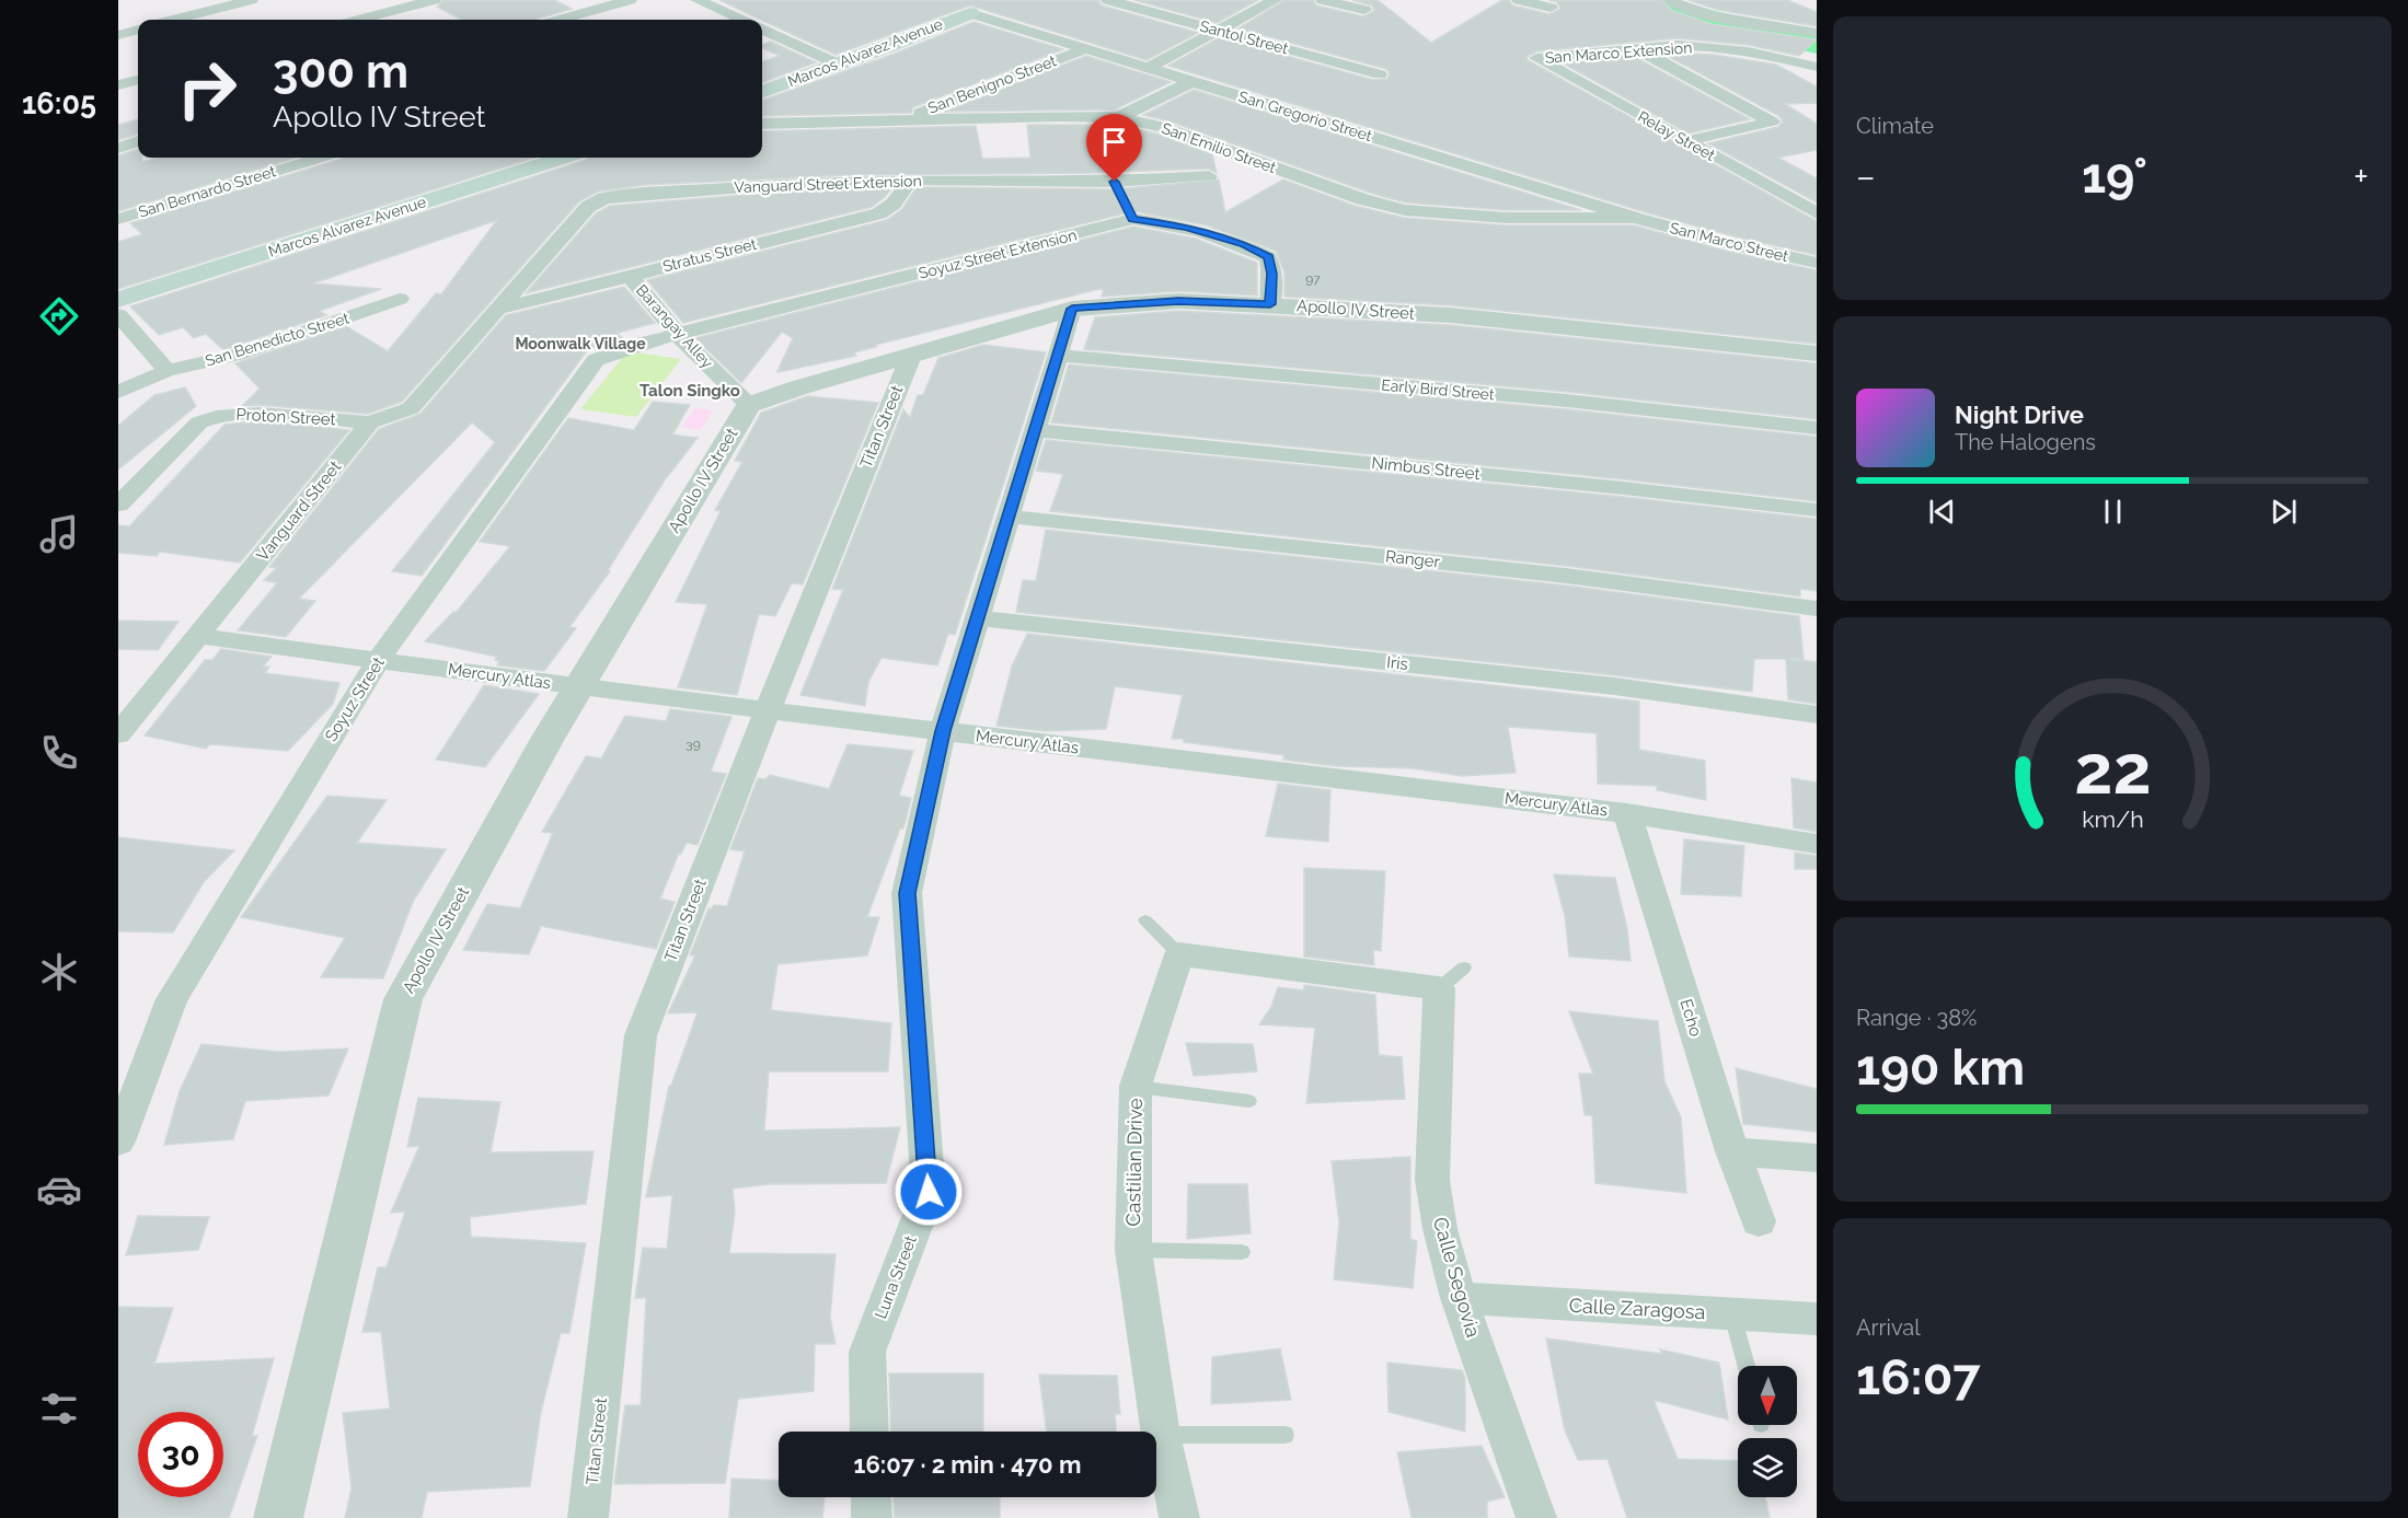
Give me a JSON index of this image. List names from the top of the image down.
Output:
{
  "streets": {
    "main road": ["Marcos Alvarez Avenue"],
    "street": [
      "Santol Street",
      "San Marco Extension",
      "San Benigno Street",
      "San Gregorio Street",
      "Relay Street",
      "San Emilio Street",
      "Vanguard Street Extension",
      "San Bernardo Street",
      "San Marco Street",
      "Soyuz Street Extension",
      "Stratus Street",
      "Apollo IV Street",
      "Barangay Alley",
      "San Benedicto Street",
      "Early Bird Street",
      "Proton Street",
      "Titan Street",
      "Nimbus Street",
      "Vanguard Street",
      "Ranger",
      "Iris",
      "Mercury Atlas",
      "Soyuz Street",
      "Echo",
      "Castilian Drive",
      "Luna Street",
      "Calle Segovia",
      "Calle Zaragosa"
    ]
  },
  "crossings": [
    ["Marcos Alvarez Avenue", "San Gregorio Street"],
    ["San Marco Extension", "Relay Street"],
    ["San Benigno Street", "San Gregorio Street"],
    ["San Benigno Street", "San Emilio Street"],
    ["San Gregorio Street", "San Emilio Street"],
    ["San Gregorio Street", "San Marco Street"],
    ["San Emilio Street", "San Marco Street"],
    ["Vanguard Street Extension", "Stratus Street"],
    ["Soyuz Street Extension", "Apollo IV Street"],
    ["Soyuz Street Extension", "Barangay Alley"],
    ["Soyuz Street Extension", "Soyuz Street"],
    ["Stratus Street", "Barangay Alley"],
    ["Apollo IV Street", "Barangay Alley"],
    ["Apollo IV Street", "Titan Street"],
    ["Apollo IV Street", "Mercury Atlas"],
    ["Apollo IV Street", "Luna Street"],
    ["Barangay Alley", "Soyuz Street"],
    ["Early Bird Street", "Luna Street"],
    ["Proton Street", "Vanguard Street"],
    ["Titan Street", "Mercury Atlas"],
    ["Nimbus Street", "Luna Street"],
    ["Vanguard Street", "Mercury Atlas"],
    ["Ranger", "Luna Street"],
    ["Iris", "Luna Street"],
    ["Mercury Atlas", "Soyuz Street"],
    ["Mercury Atlas", "Echo"],
    ["Mercury Atlas", "Luna Street"],
    ["Castilian Drive", "Calle Segovia"],
    ["Calle Segovia", "Calle Zaragosa"]
  ],
  "districts": ["Moonwalk Village", "Talon Singko"],
  "house_numbers": ["97", "39"],
  "north": "bottom",
  "page": {
    "tabs": "16:05",
    "tile": [
      "Climate",
      ["Range · 38%", "190 km"],
      ["Arrival", "16:07"]
    ],
    "turn": ["300 m", "Apollo IV Street"],
    "heat": ["−", "19°", "+"],
    "song": ["Night Drive", "The Halogens"],
    "limit": "30",
    "trip": "16:07 · 2 min · 470 m",
    "gauge": ["22", "km/h"]
  }
}
